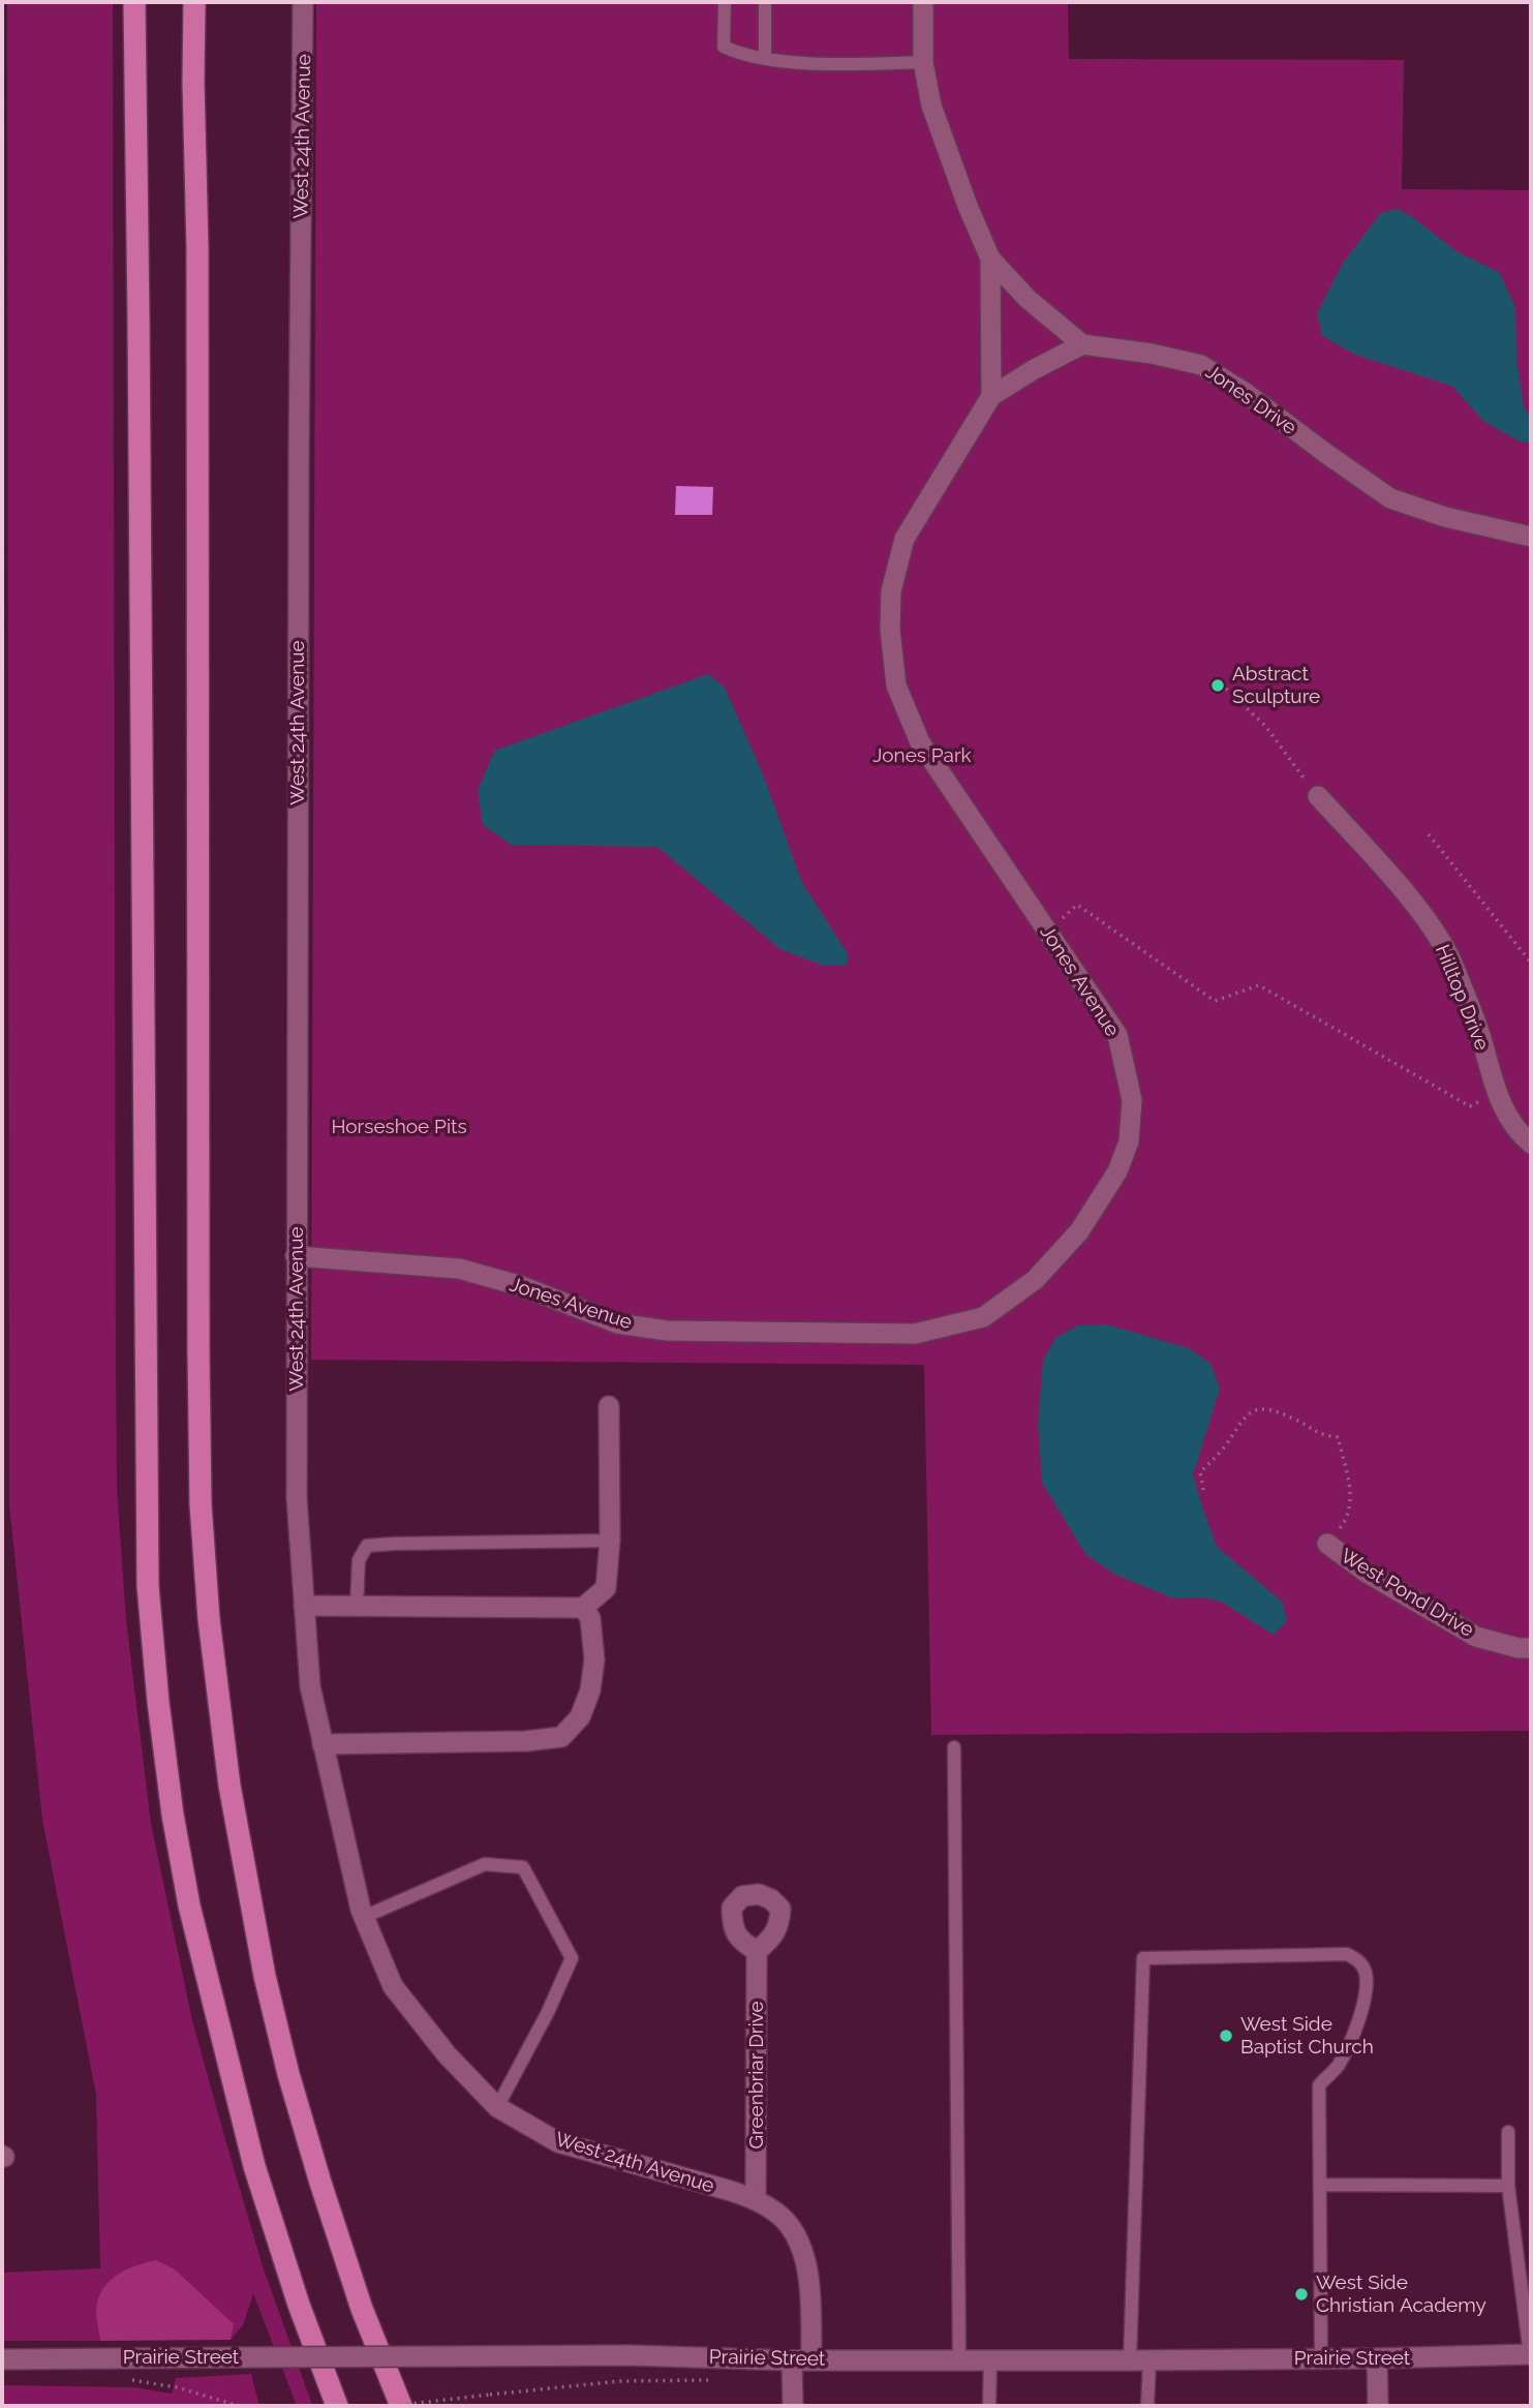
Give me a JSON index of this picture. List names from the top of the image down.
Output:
{
  "streets": {
    "street": [
      "West 24th Avenue",
      "Jones Drive",
      "Jones Avenue",
      "Hilltop Drive",
      "West Pond Drive",
      "Greenbriar Drive",
      "Prairie Street"
    ]
  },
  "crossings": [
    ["West 24th Avenue", "Jones Avenue"],
    ["West 24th Avenue", "Greenbriar Drive"],
    ["West 24th Avenue", "Prairie Street"]
  ],
  "parks": ["Jones Park", "Horseshoe Pits"],
  "places": ["Abstract Sculpture", "West Side Baptist Church", "West Side Christian Academy"]
}
